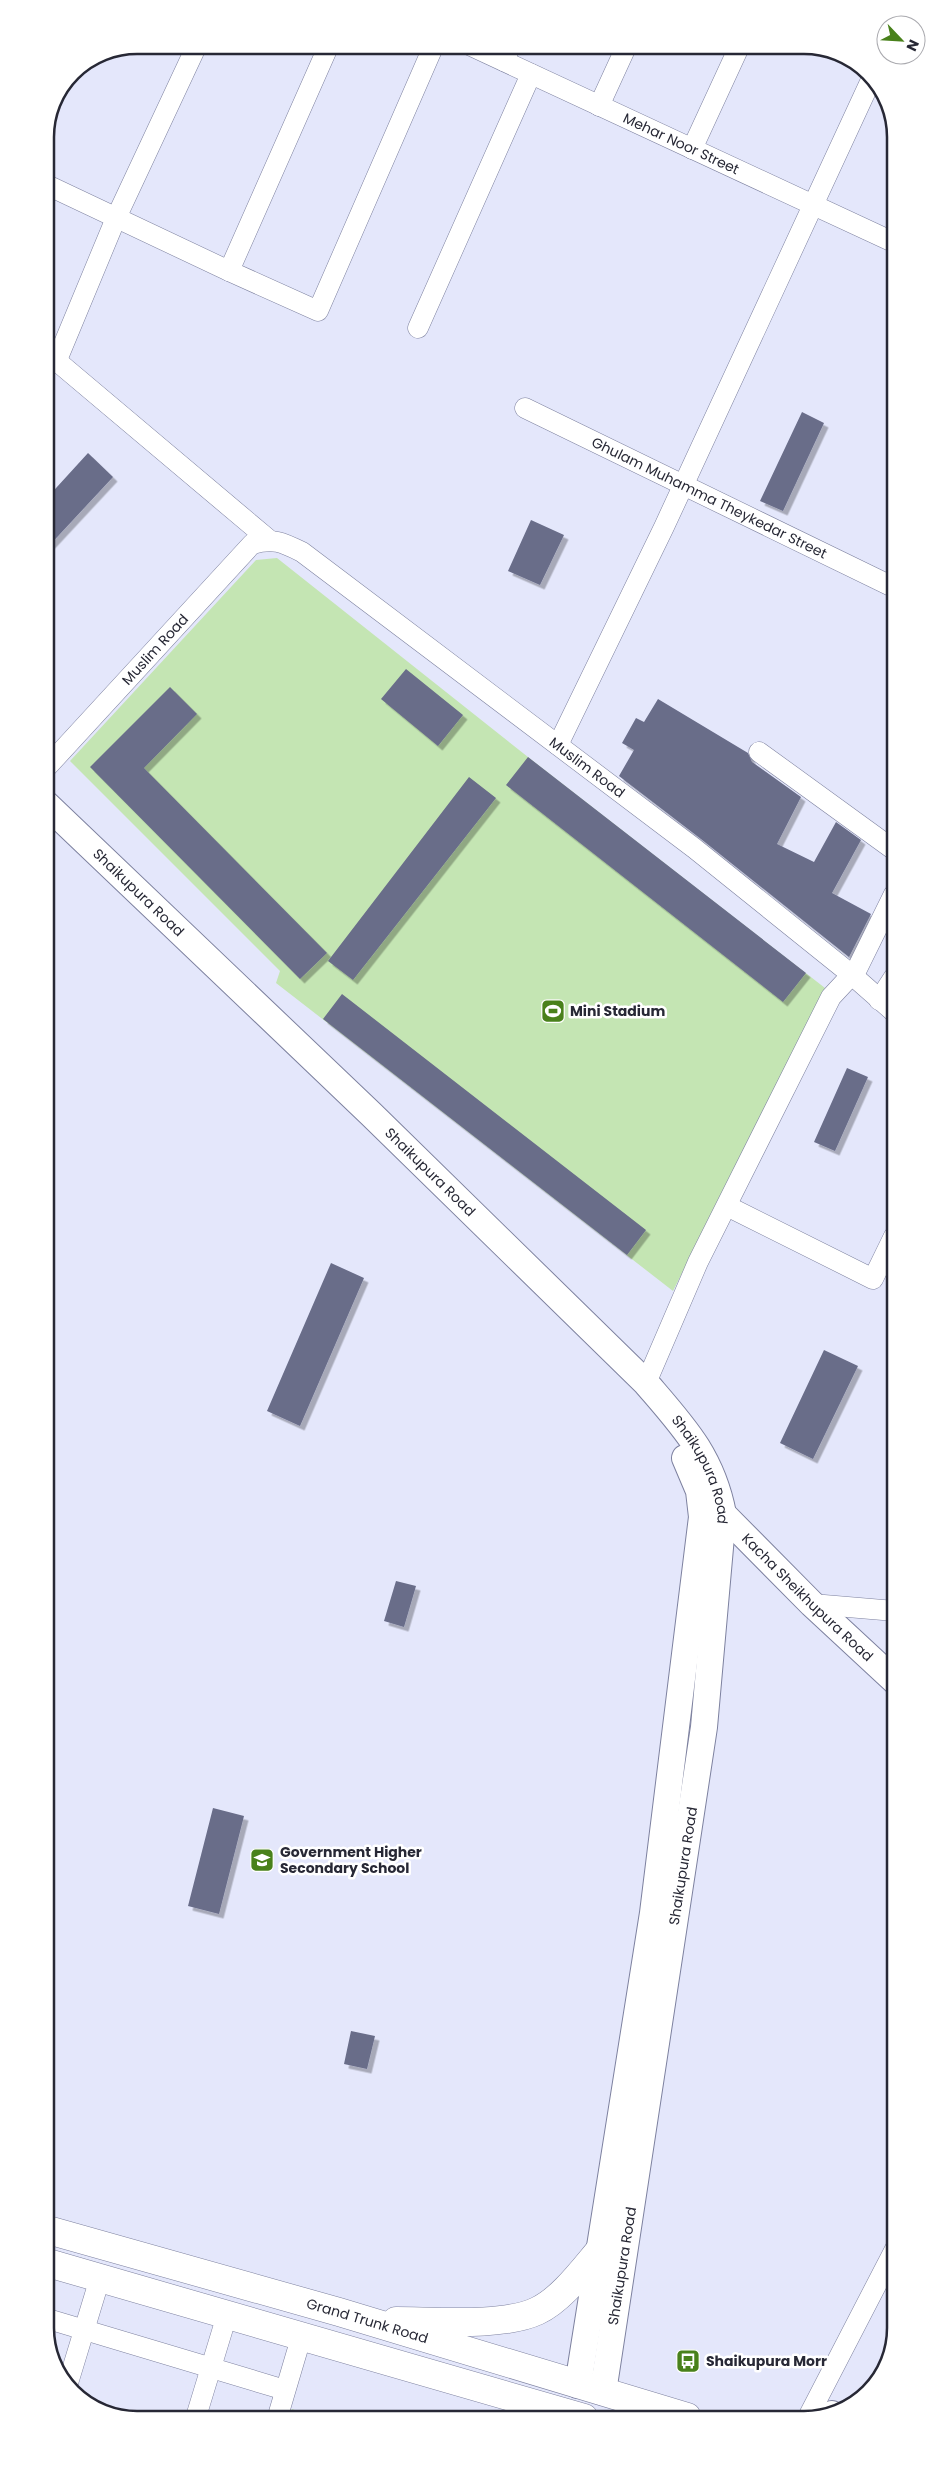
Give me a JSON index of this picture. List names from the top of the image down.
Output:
{
  "streets": {
    "highway": ["Grand Trunk Road"],
    "main road": ["Shaikupura Road", "Kacha Sheikhupura Road"],
    "street": ["Mehar Noor Street", "Ghulam Muhamma Theykedar Street", "Muslim Road"]
  },
  "crossings": [
    ["Shaikupura Road", "Kacha Sheikhupura Road"],
    ["Shaikupura Road", "Grand Trunk Road"]
  ],
  "places": {
    "sports": ["Mini Stadium"],
    "school or university": ["Government Higher Secondary School"],
    "bus stop": ["Shaikupura Morr"]
  },
  "north": "bottom right"
}
